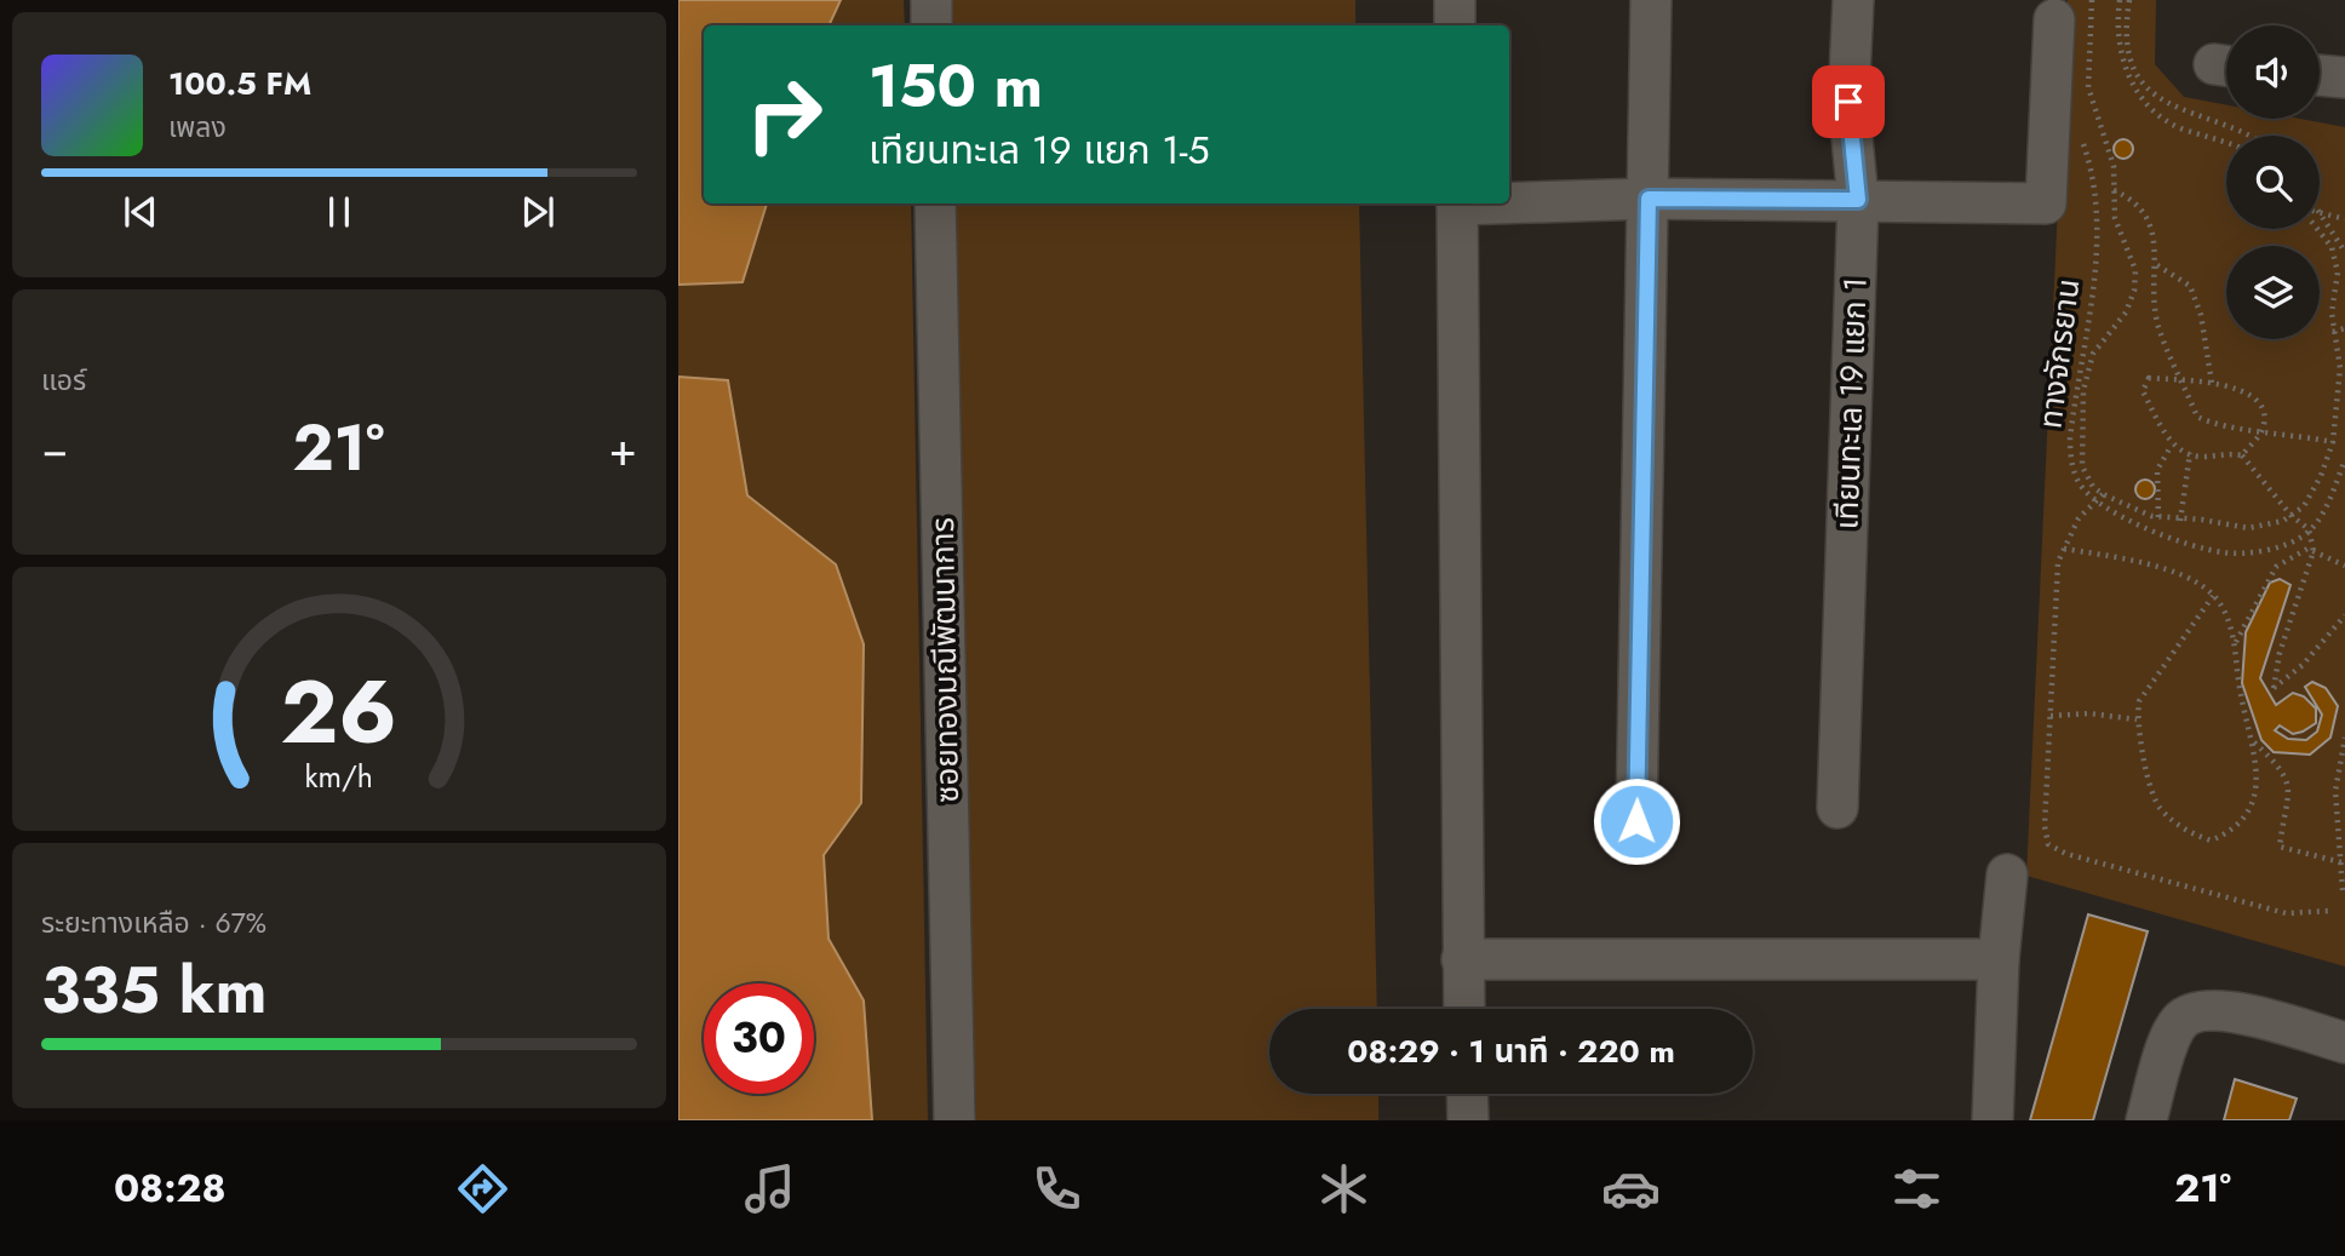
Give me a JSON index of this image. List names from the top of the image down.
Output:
{
  "streets": {
    "street": ["เทียนทะเล 19 แยก 1", "ซอยทองมณีพัฒนาการ"],
    "path": ["ทางจักรยาน"]
  },
  "page": {
    "turn": ["150 m", "เทียนทะเล 19 แยก 1-5"],
    "song": ["100.5 FM", "เพลง"],
    "tile": [
      "แอร์",
      ["ระยะทางเหลือ · 67%", "335 km"]
    ],
    "heat": ["−", "21°", "+"],
    "limit": "30",
    "trip": "08:29 · 1 นาที · 220 m",
    "tabs": ["08:28", "21°"],
    "gauge": ["26", "km/h"]
  }
}
